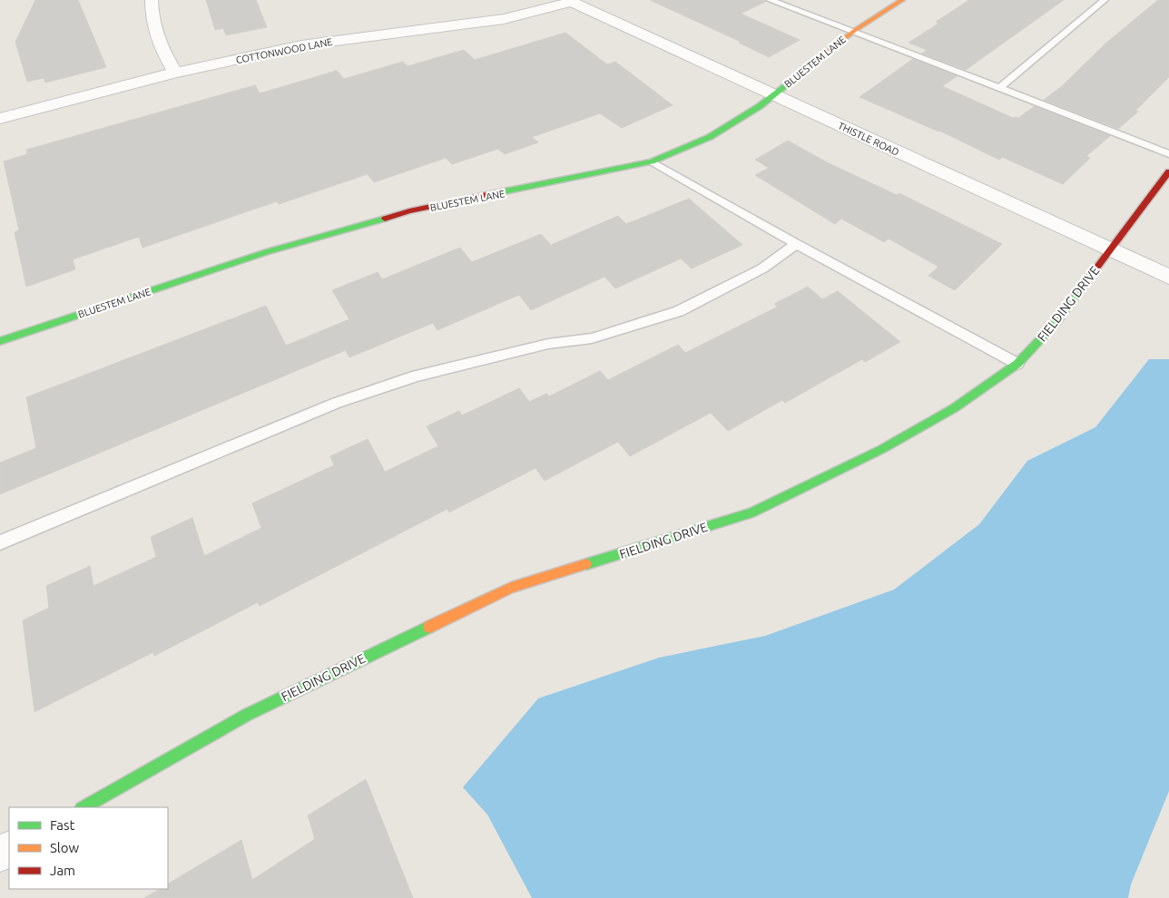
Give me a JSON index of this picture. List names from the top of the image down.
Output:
{
  "streets": {
    "street": [
      "COTTONWOOD LANE",
      "BLUESTEM LANE",
      "THISTLE ROAD",
      "FIELDING DRIVE"
    ]
  },
  "crossings": [
    ["COTTONWOOD LANE", "THISTLE ROAD"],
    ["BLUESTEM LANE", "THISTLE ROAD"],
    ["THISTLE ROAD", "FIELDING DRIVE"]
  ],
  "legend": ["Fast", "Slow", "Jam"]
}
